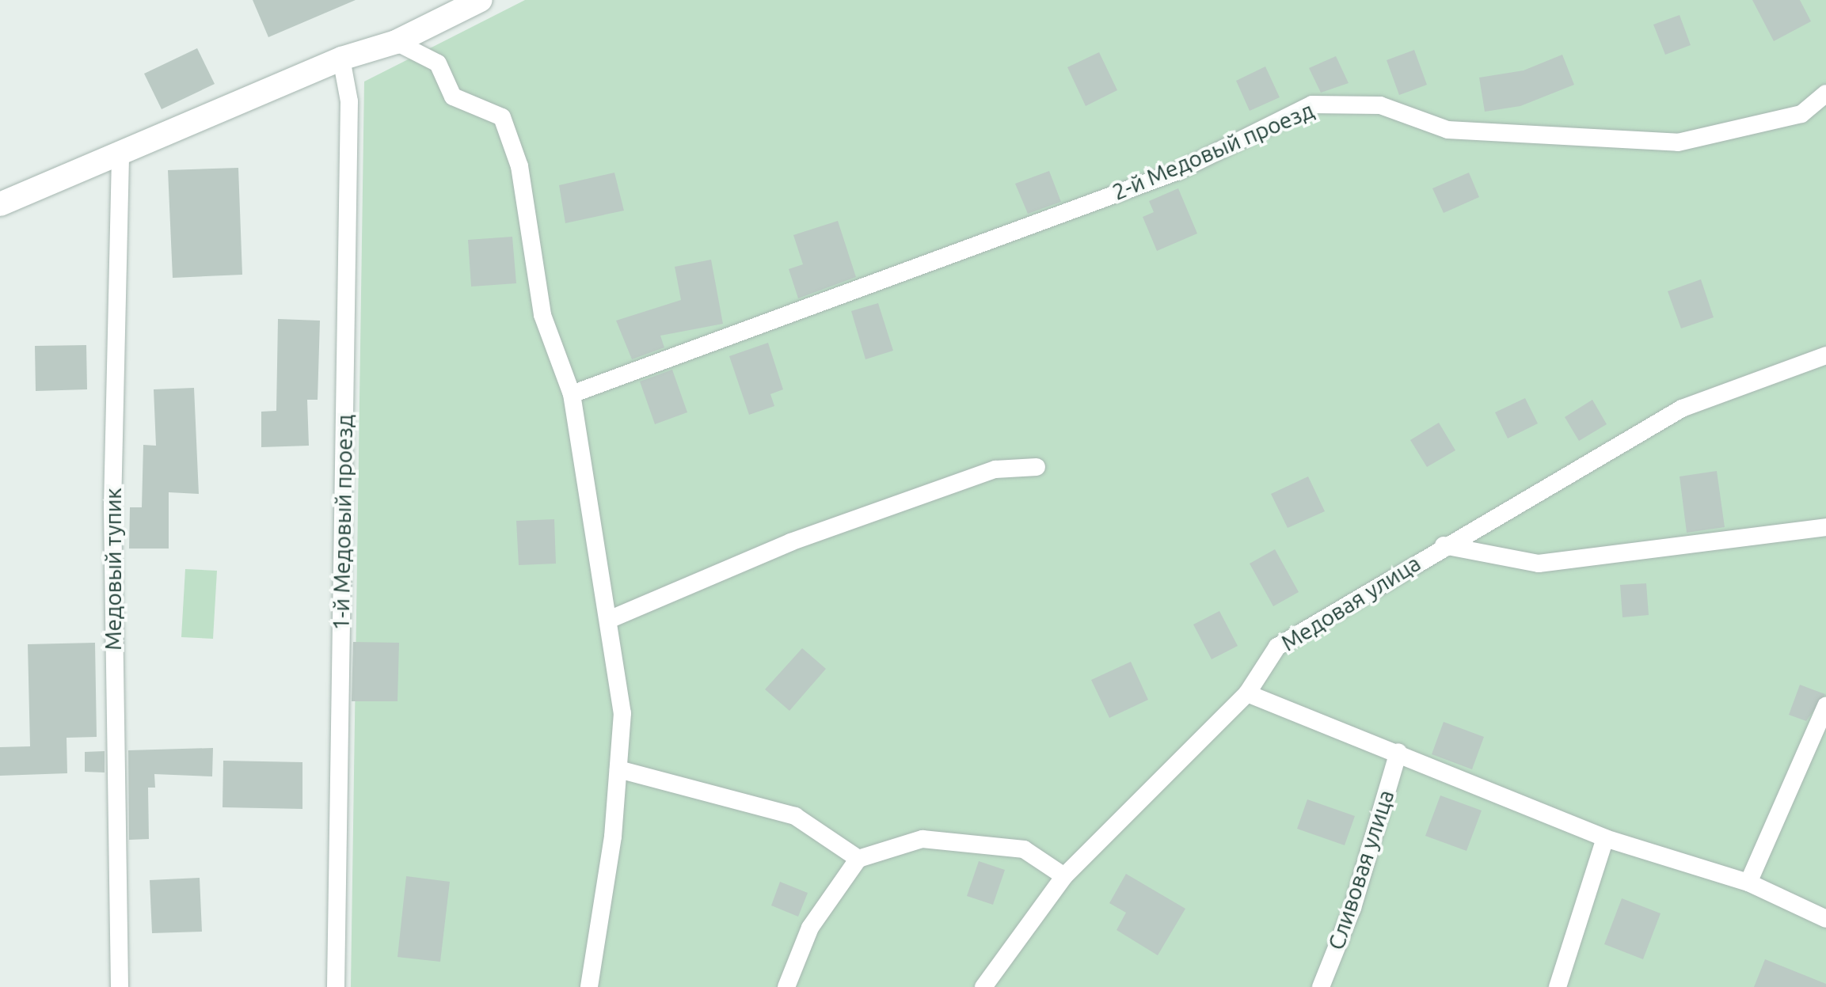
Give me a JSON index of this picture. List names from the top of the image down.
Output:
{
  "streets": {
    "lane": [
      "2-й Медовый проезд",
      "1-й Медовый проезд",
      "Медовый тупик",
      "Медовая улица",
      "Сливовая улица"
    ]
  }
}
